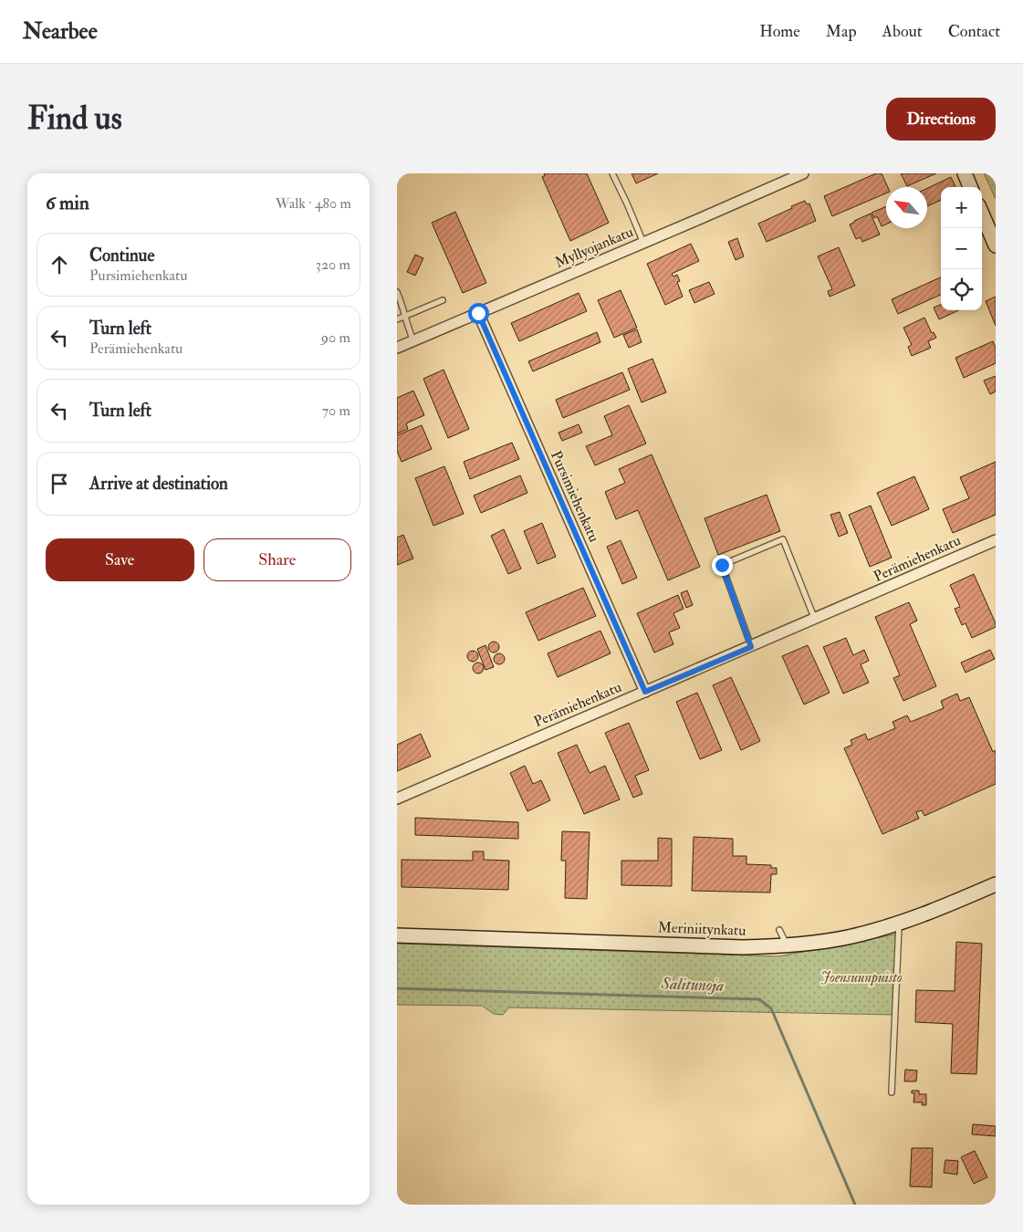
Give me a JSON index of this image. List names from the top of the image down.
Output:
{
  "streets": {
    "main road": ["Meriniitynkatu"],
    "street": ["Myllyojankatu", "Pursimiehenkatu", "Perämiehenkatu"]
  },
  "crossings": [
    ["Myllyojankatu", "Pursimiehenkatu"],
    ["Pursimiehenkatu", "Perämiehenkatu"]
  ],
  "water": ["Salitunoja"],
  "parks": ["Joensuunpuisto"],
  "north": "top left",
  "page": {
    "header": "Nearbee",
    "nav": [
      "Home",
      "Map",
      "About",
      "Contact"
    ],
    "buttons": [
      "Directions",
      ["Save", "Share"]
    ],
    "title": "Find us",
    "heading": ["6 min", "Walk · 480 m"],
    "map_buttons": ["+", "−"],
    "list": [
      ["Continue", "Pursimiehenkatu", "320 m"],
      ["Turn left", "Perämiehenkatu", "90 m"],
      ["Turn left", "70 m"],
      "Arrive at destination"
    ]
  }
}
